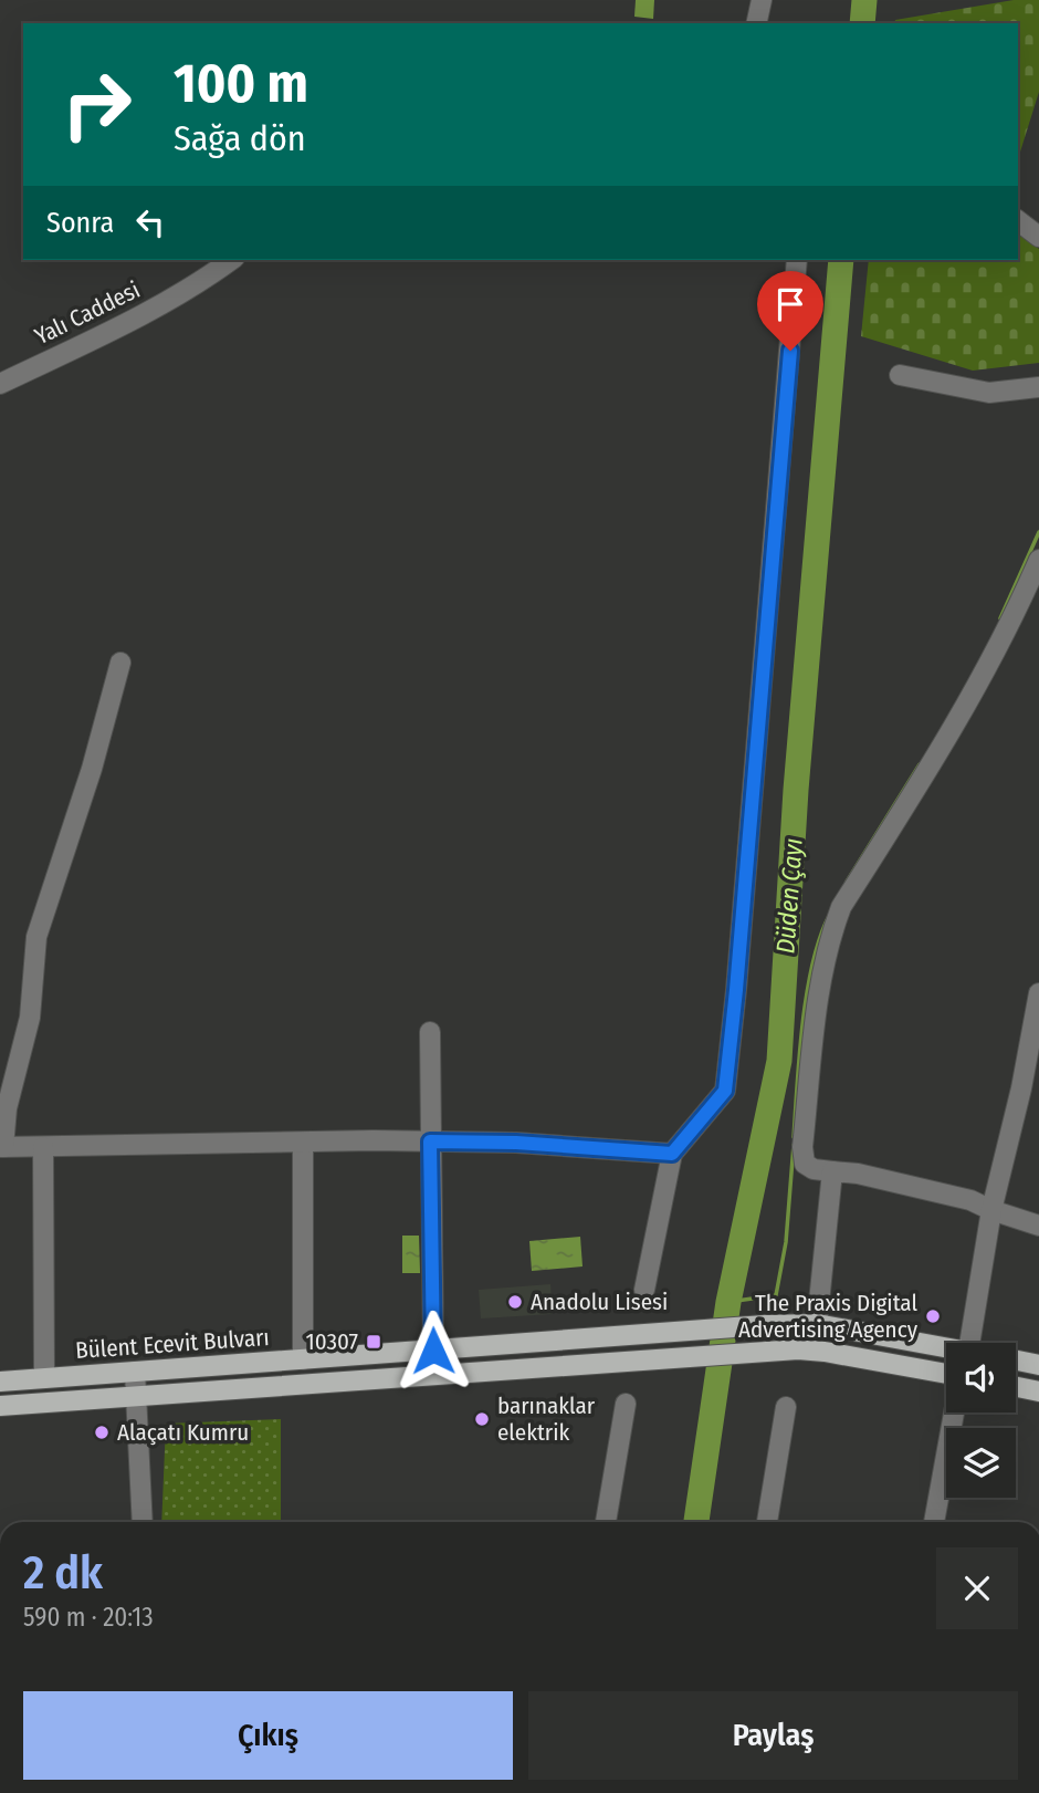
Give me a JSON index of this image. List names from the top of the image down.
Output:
{
  "streets": {
    "main road": ["Bülent Ecevit Bulvarı"],
    "street": ["Yalı Caddesi"]
  },
  "water": ["Düden Çayı"],
  "places": {
    "other": [
      "Anadolu Lisesi",
      "The Praxis Digital Advertising Agency",
      "barınaklar elektrik",
      "Alaçatı Kumru"
    ],
    "transit": ["10307"]
  },
  "page": {
    "turn": ["100 m", "Sağa dön"],
    "then": "Sonra",
    "heading": ["2 dk", "590 m · 20:13"],
    "buttons": ["Çıkış", "Paylaş"]
  }
}
